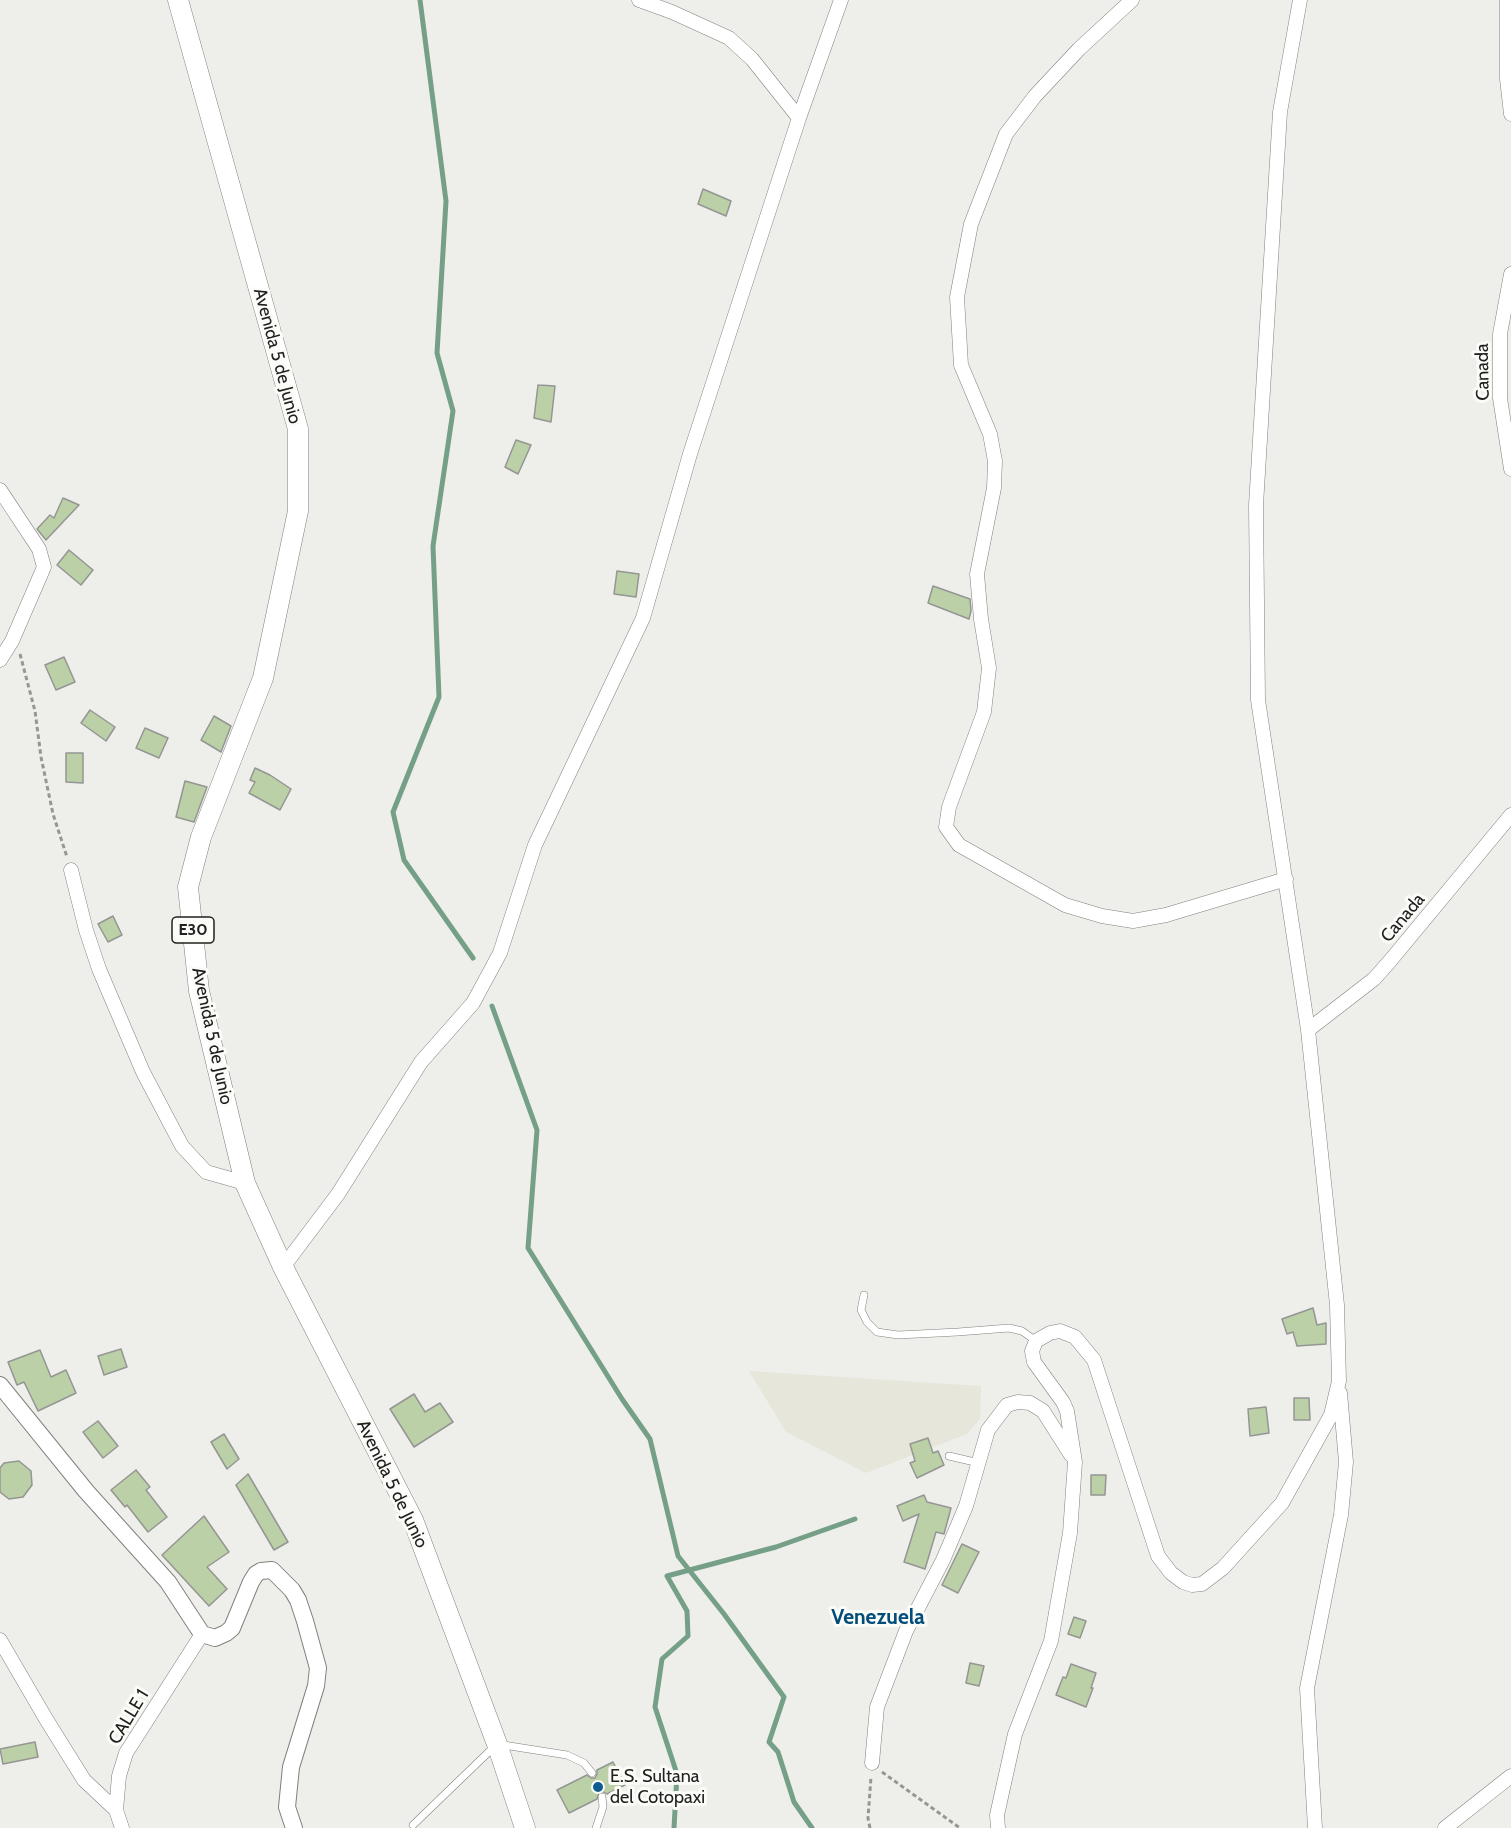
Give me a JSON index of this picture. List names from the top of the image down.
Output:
{
  "streets": {
    "main road": ["Avenida 5 de Junio", "E30"],
    "street": ["Canada", "CALLE 1"]
  },
  "districts": ["Venezuela"],
  "places": ["E.S. Sultana del Cotopaxi"]
}
